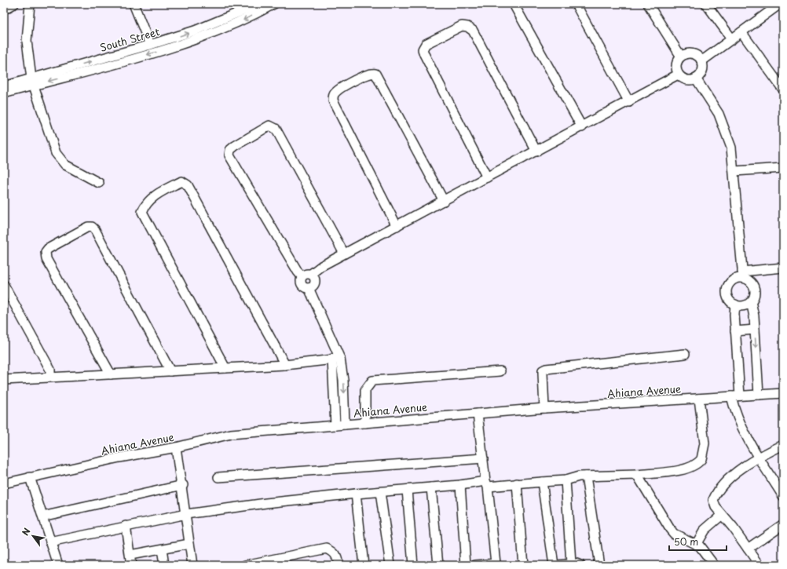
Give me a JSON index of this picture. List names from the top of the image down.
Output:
{
  "streets": {
    "street": ["South Street", "Ahiana Avenue"]
  },
  "scale_bar": "50 m",
  "north": "top left"
}
